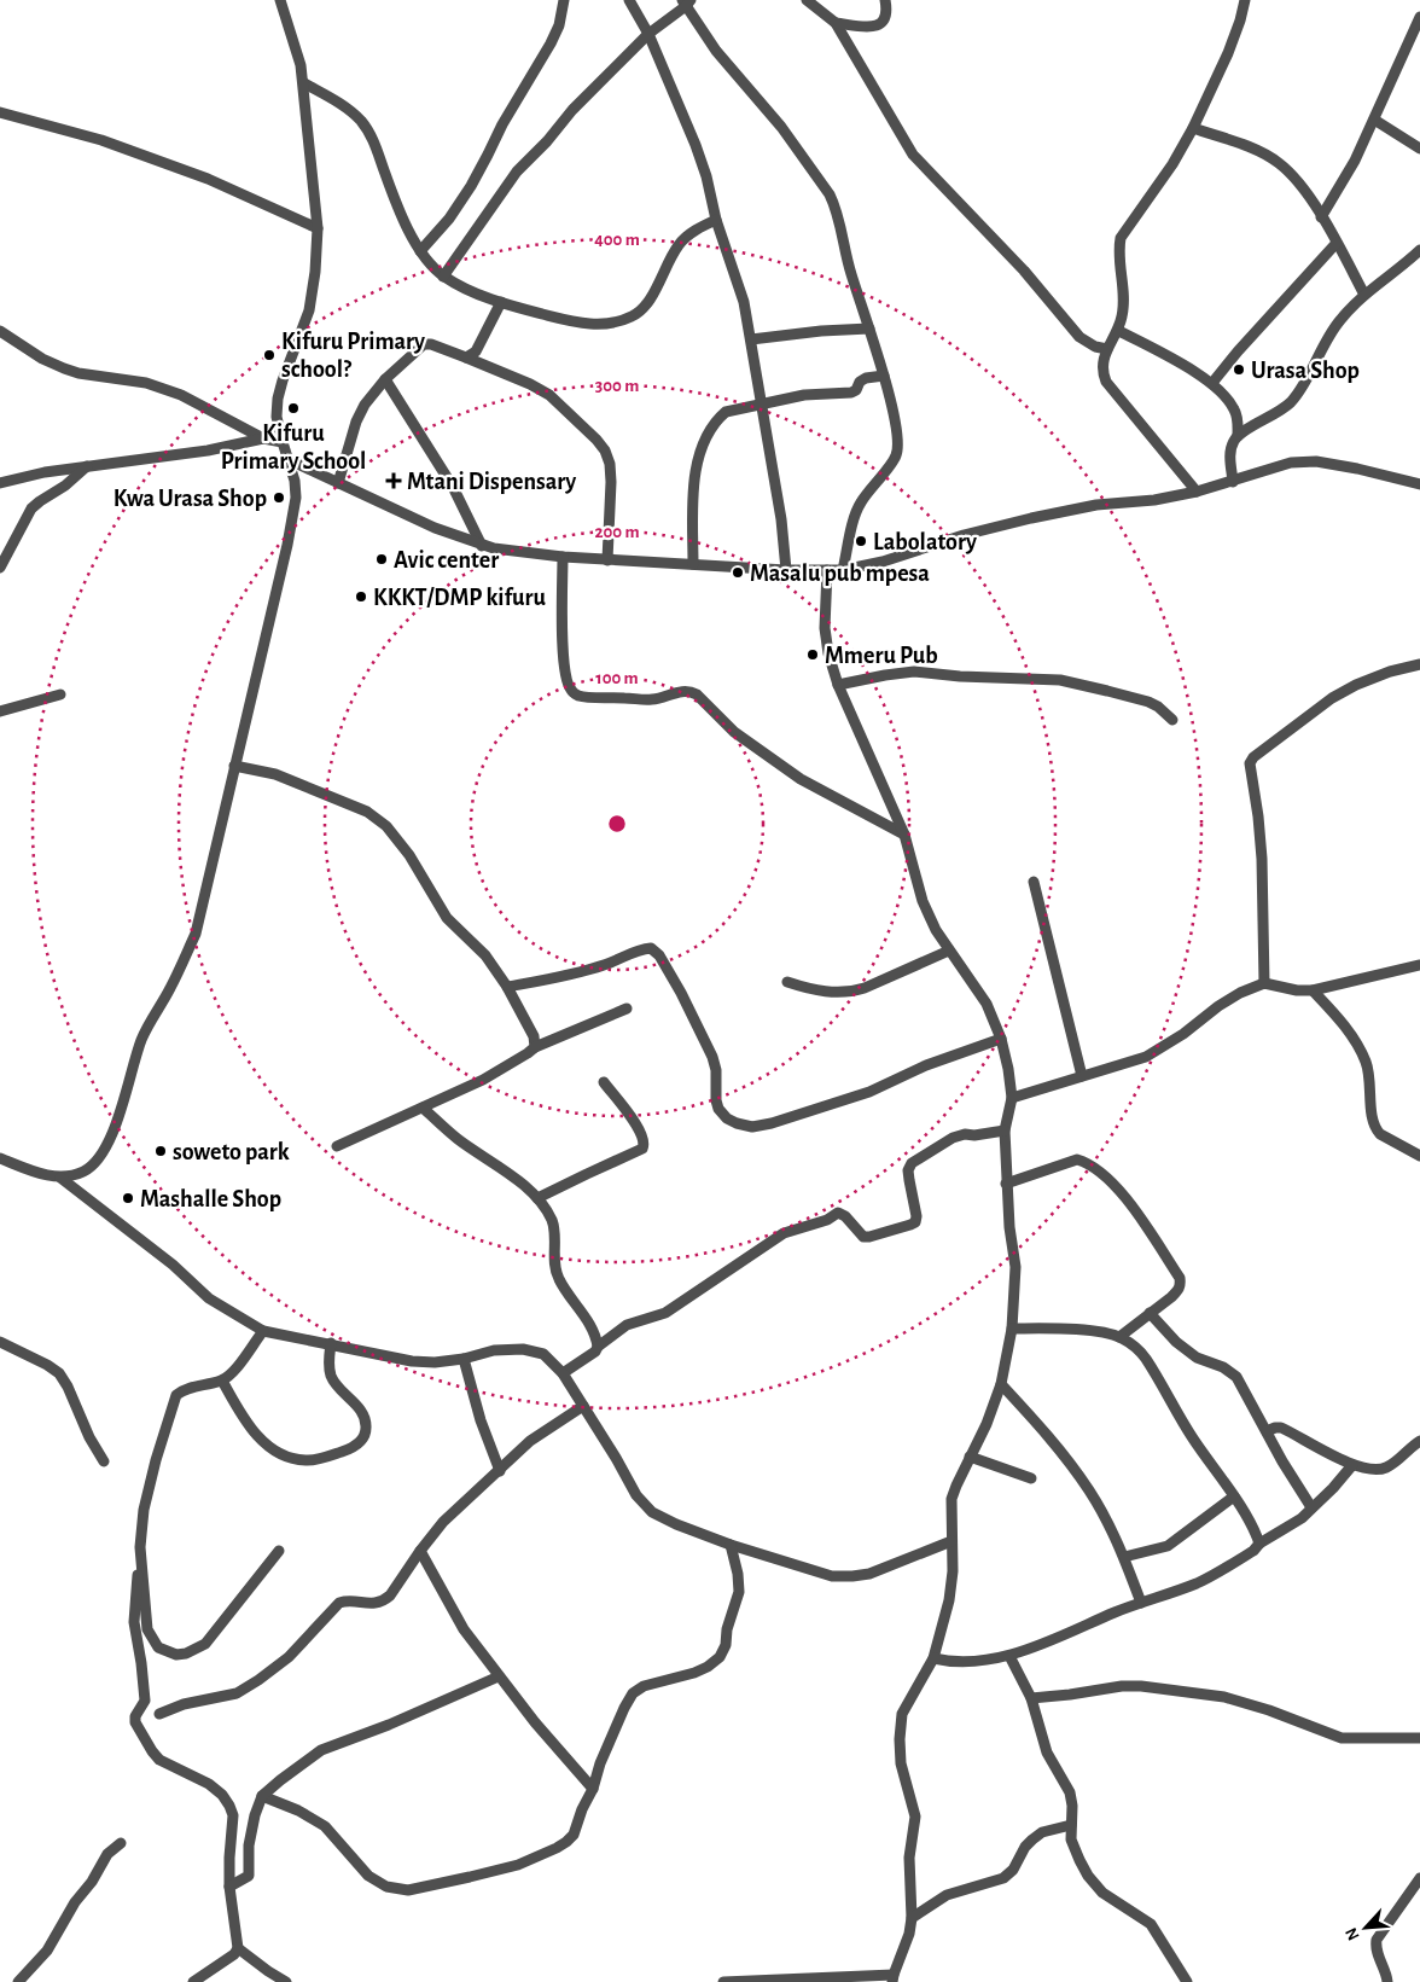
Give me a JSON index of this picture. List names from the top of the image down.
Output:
{
  "places": {
    "other": [
      "Kifuru Primary school?",
      "Urasa Shop",
      "Kifuru Primary School",
      "Kwa Urasa Shop",
      "Labolatory",
      "Avic center",
      "Masalu pub mpesa",
      "KKKT/DMP kifuru",
      "Mmeru Pub",
      "soweto park",
      "Mashalle Shop"
    ],
    "health": ["Mtani Dispensary"]
  },
  "north": "bottom left",
  "rings": [
    "400 m",
    "300 m",
    "200 m",
    "100 m"
  ]
}
